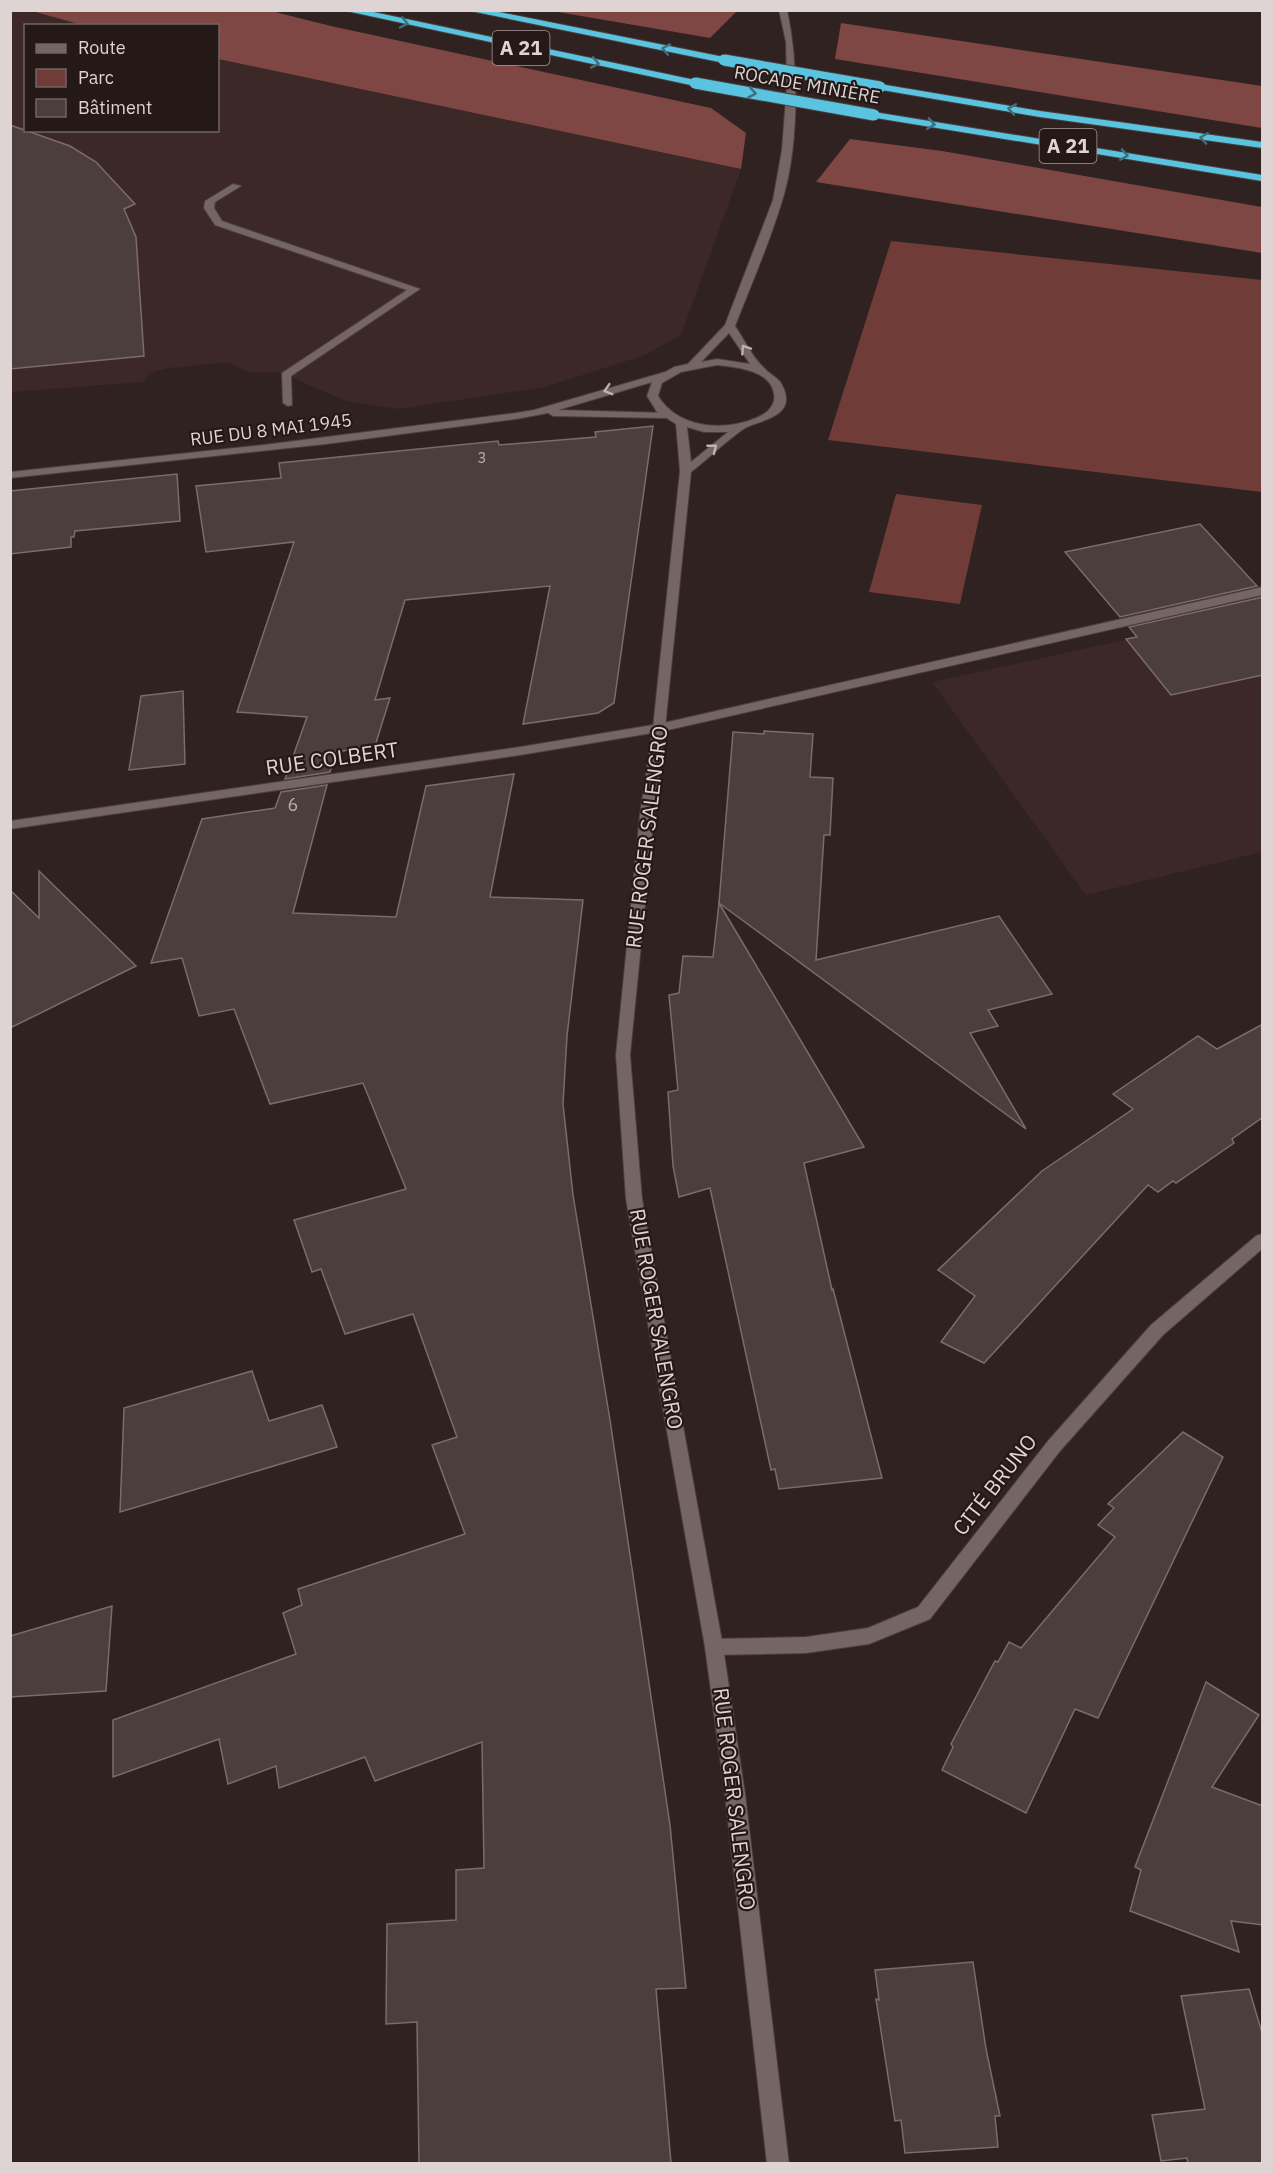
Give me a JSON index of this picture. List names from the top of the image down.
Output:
{
  "streets": {
    "highway": ["A 21", "ROCADE MINIÈRE"],
    "street": [
      "RUE DU 8 MAI 1945",
      "RUE COLBERT",
      "RUE ROGER SALENGRO",
      "CITÉ BRUNO"
    ]
  },
  "crossings": [
    ["RUE COLBERT", "RUE ROGER SALENGRO"],
    ["RUE ROGER SALENGRO", "CITÉ BRUNO"]
  ],
  "house_numbers": ["3", "6"],
  "legend": ["Route", "Parc", "Bâtiment"]
}
